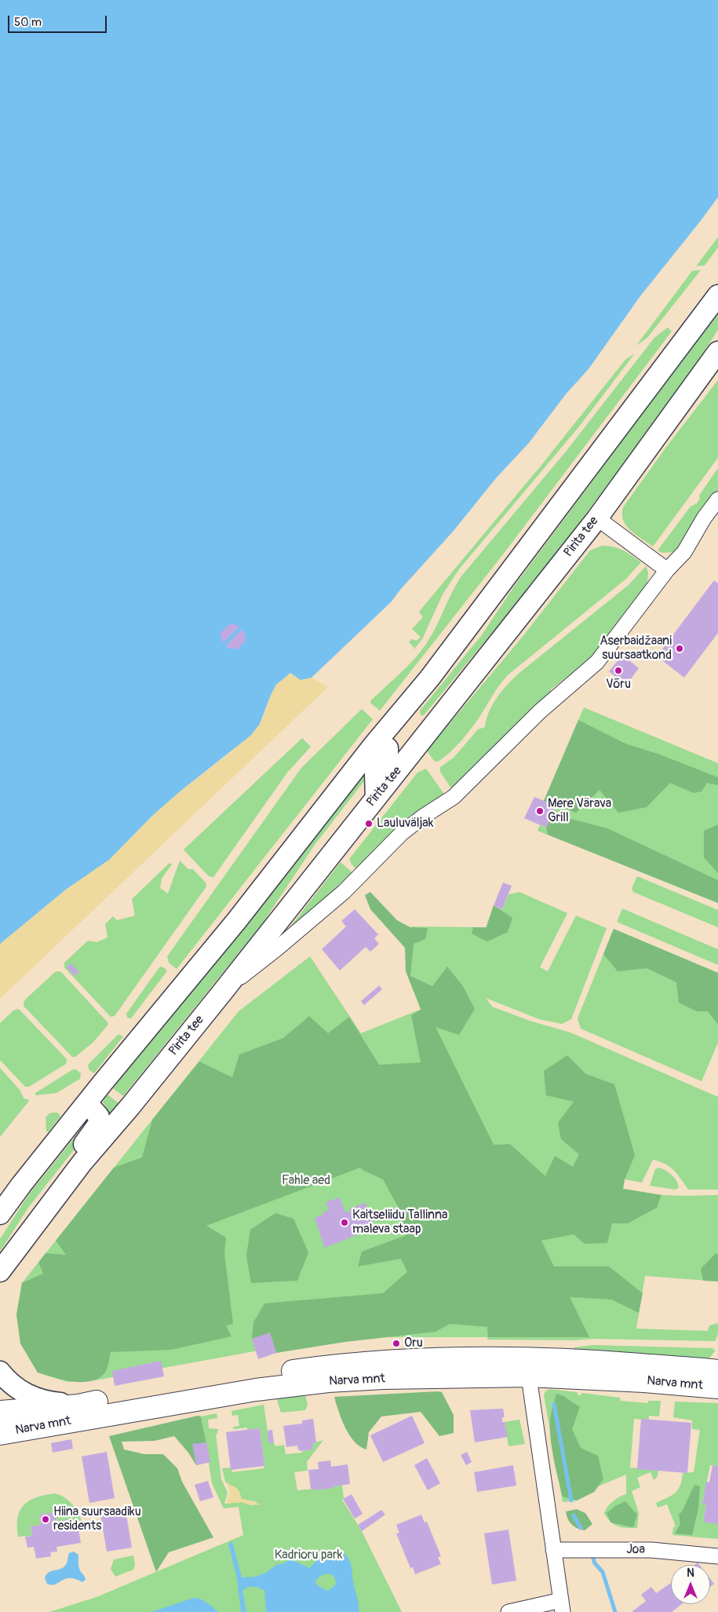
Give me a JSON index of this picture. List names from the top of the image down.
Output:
{
  "streets": {
    "main road": ["Pirita tee", "Narva mnt"],
    "street": ["Joa"]
  },
  "parks": ["Fahle aed", "Kadrioru park"],
  "places": [
    "Aserbaidžaani suursaatkond",
    "Võru",
    "Mere Värava Grill",
    "Lauluväljak",
    "Kaitseliidu Tallinna maleva staap",
    "Oru",
    "Hiina suursaadiku residents"
  ],
  "scale_bar": "50 m",
  "north": "top"
}
